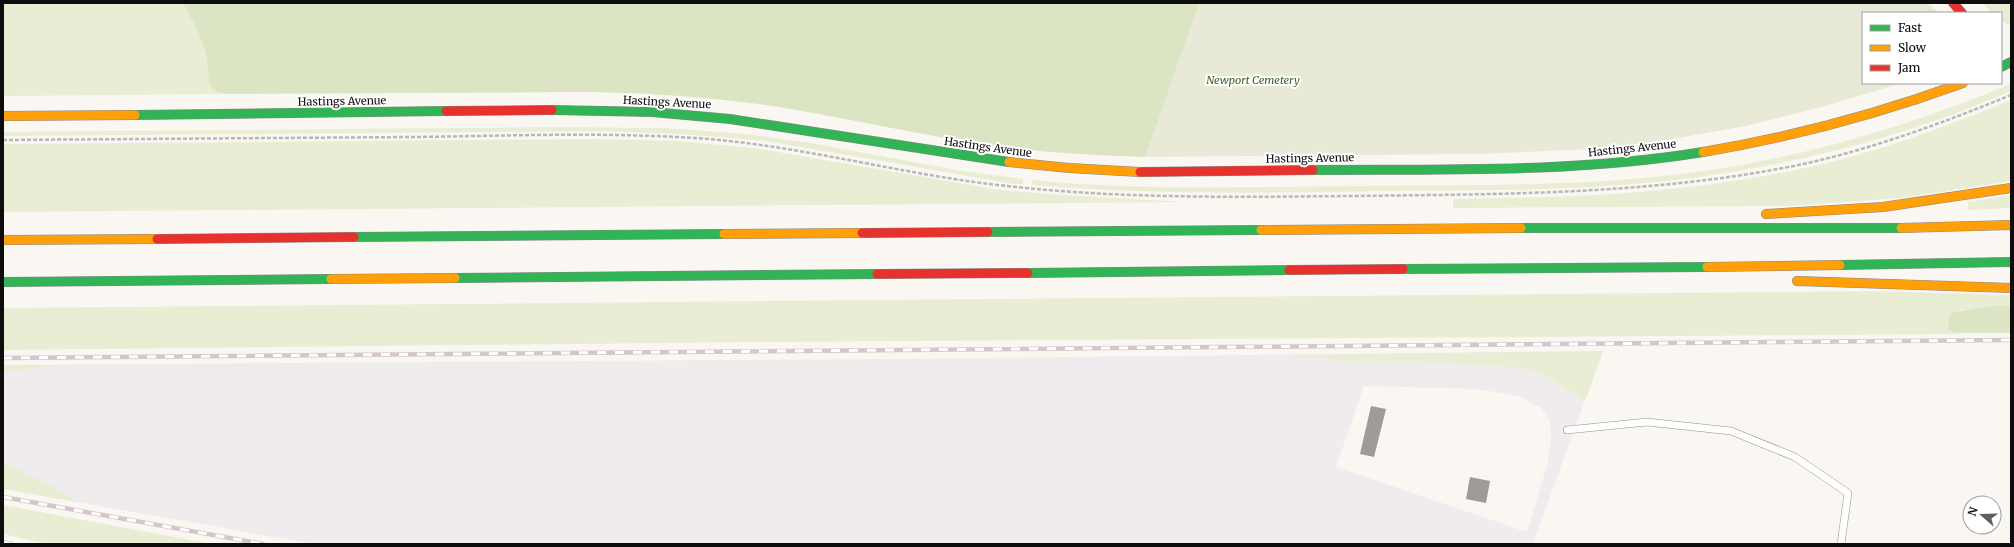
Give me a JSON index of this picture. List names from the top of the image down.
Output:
{
  "streets": {
    "main road": ["Hastings Avenue"]
  },
  "parks": ["Newport Cemetery"],
  "legend": ["Fast", "Slow", "Jam"],
  "north": "left"
}
